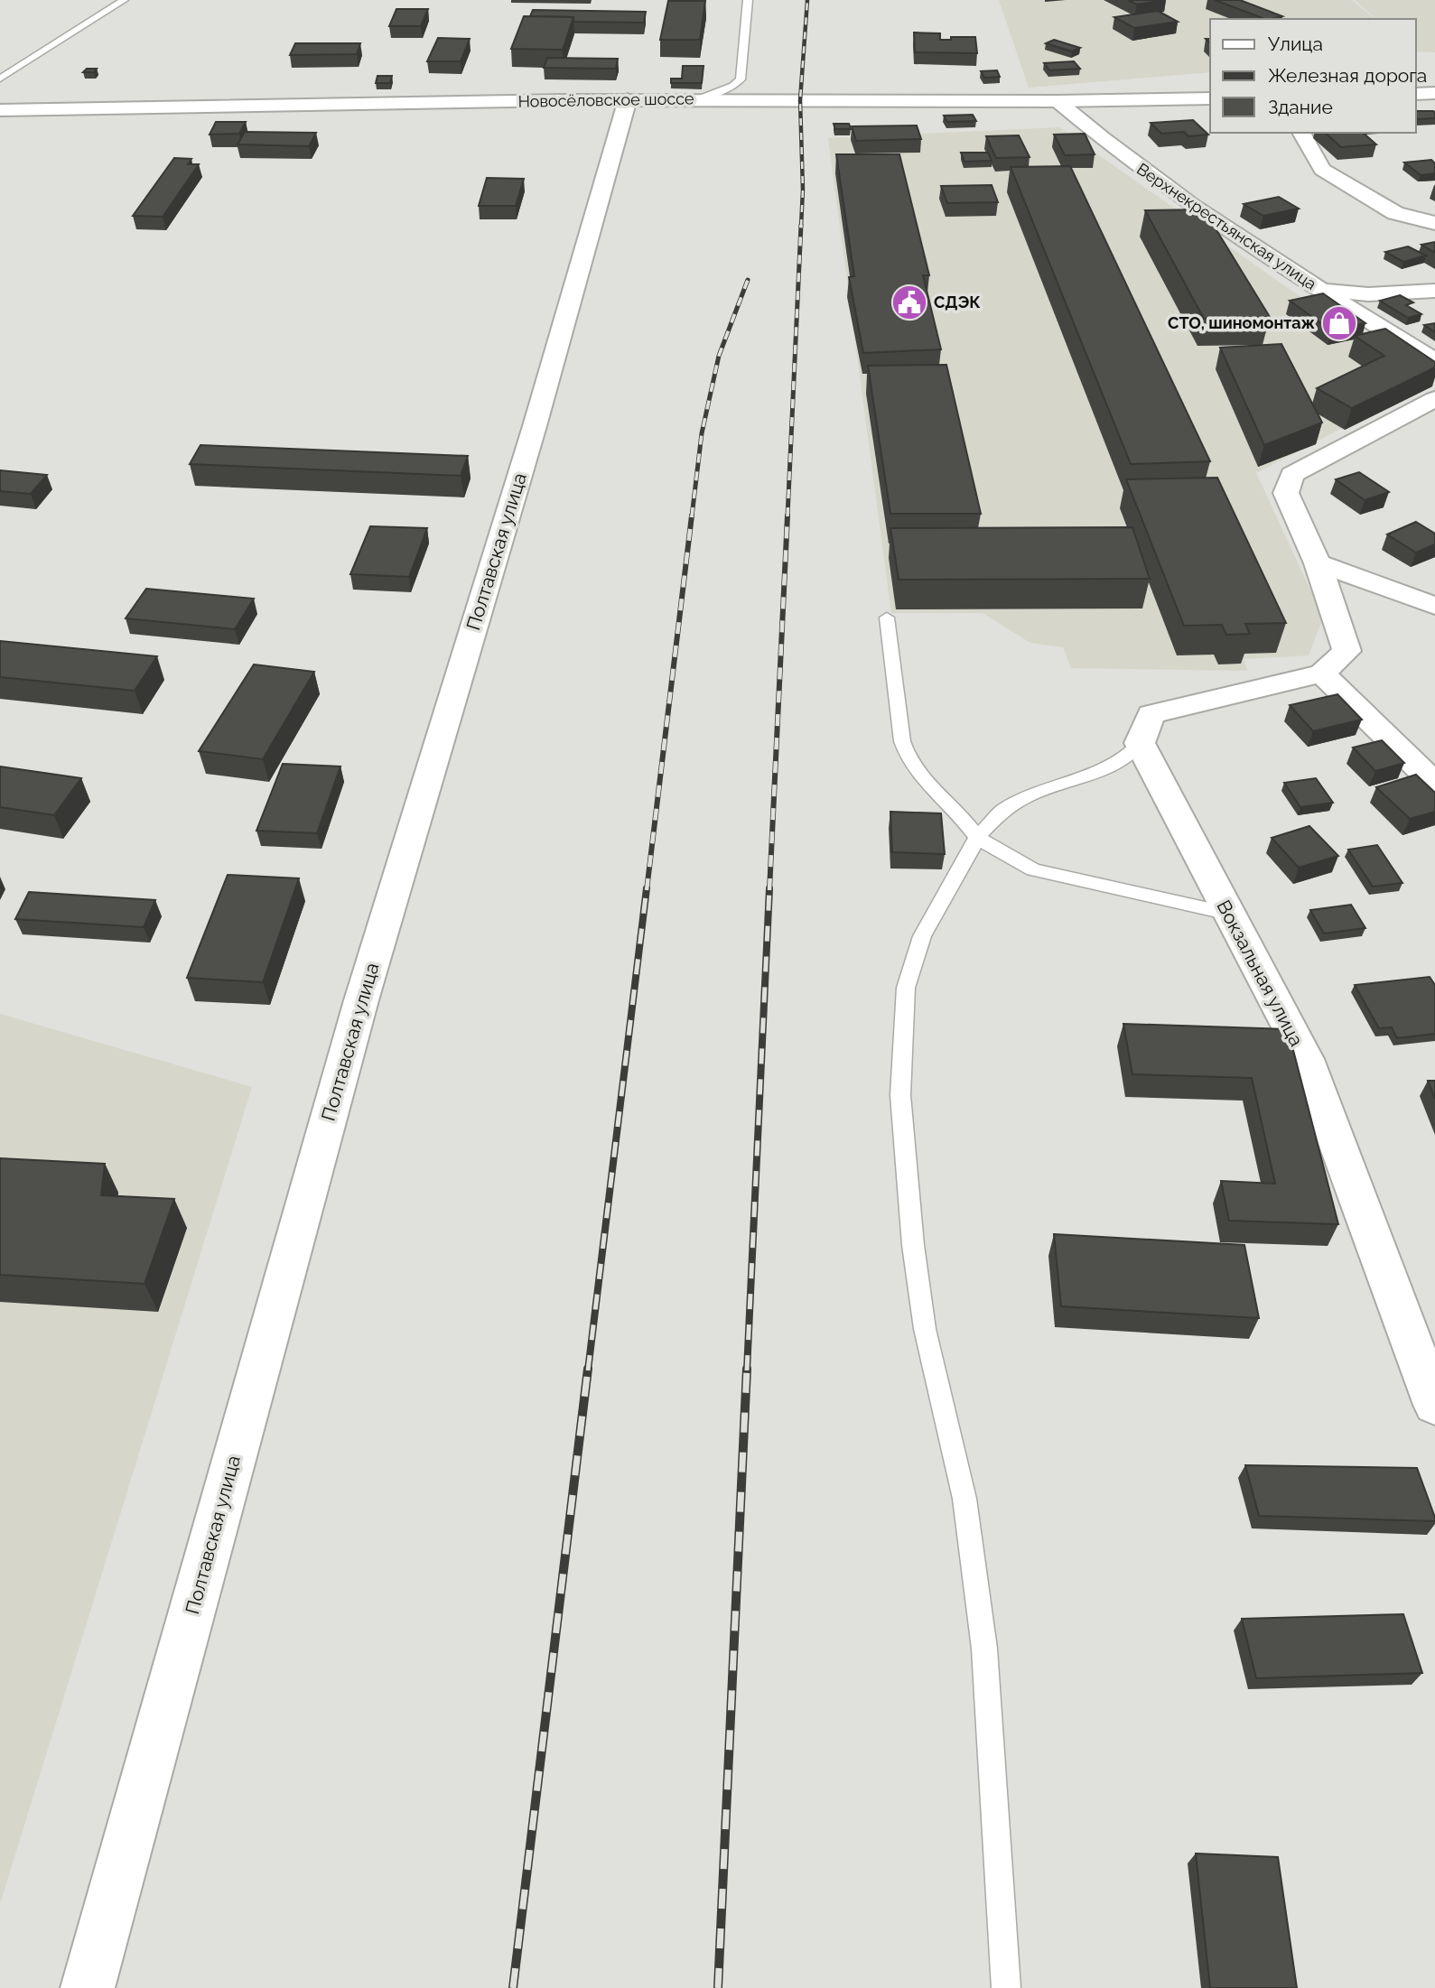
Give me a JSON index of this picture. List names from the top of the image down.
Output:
{
  "streets": {
    "street": [
      "Новосёловское шоссе",
      "Верхнекрестьянская улица",
      "Полтавская улица",
      "Вокзальная улица"
    ]
  },
  "crossings": [
    ["Новосёловское шоссе", "Верхнекрестьянская улица"],
    ["Новосёловское шоссе", "Полтавская улица"]
  ],
  "places": {
    "public building": ["СДЭК"],
    "shop": ["СТО, шиномонтаж"]
  },
  "legend": ["Улица", "Железная дорога", "Здание"]
}
